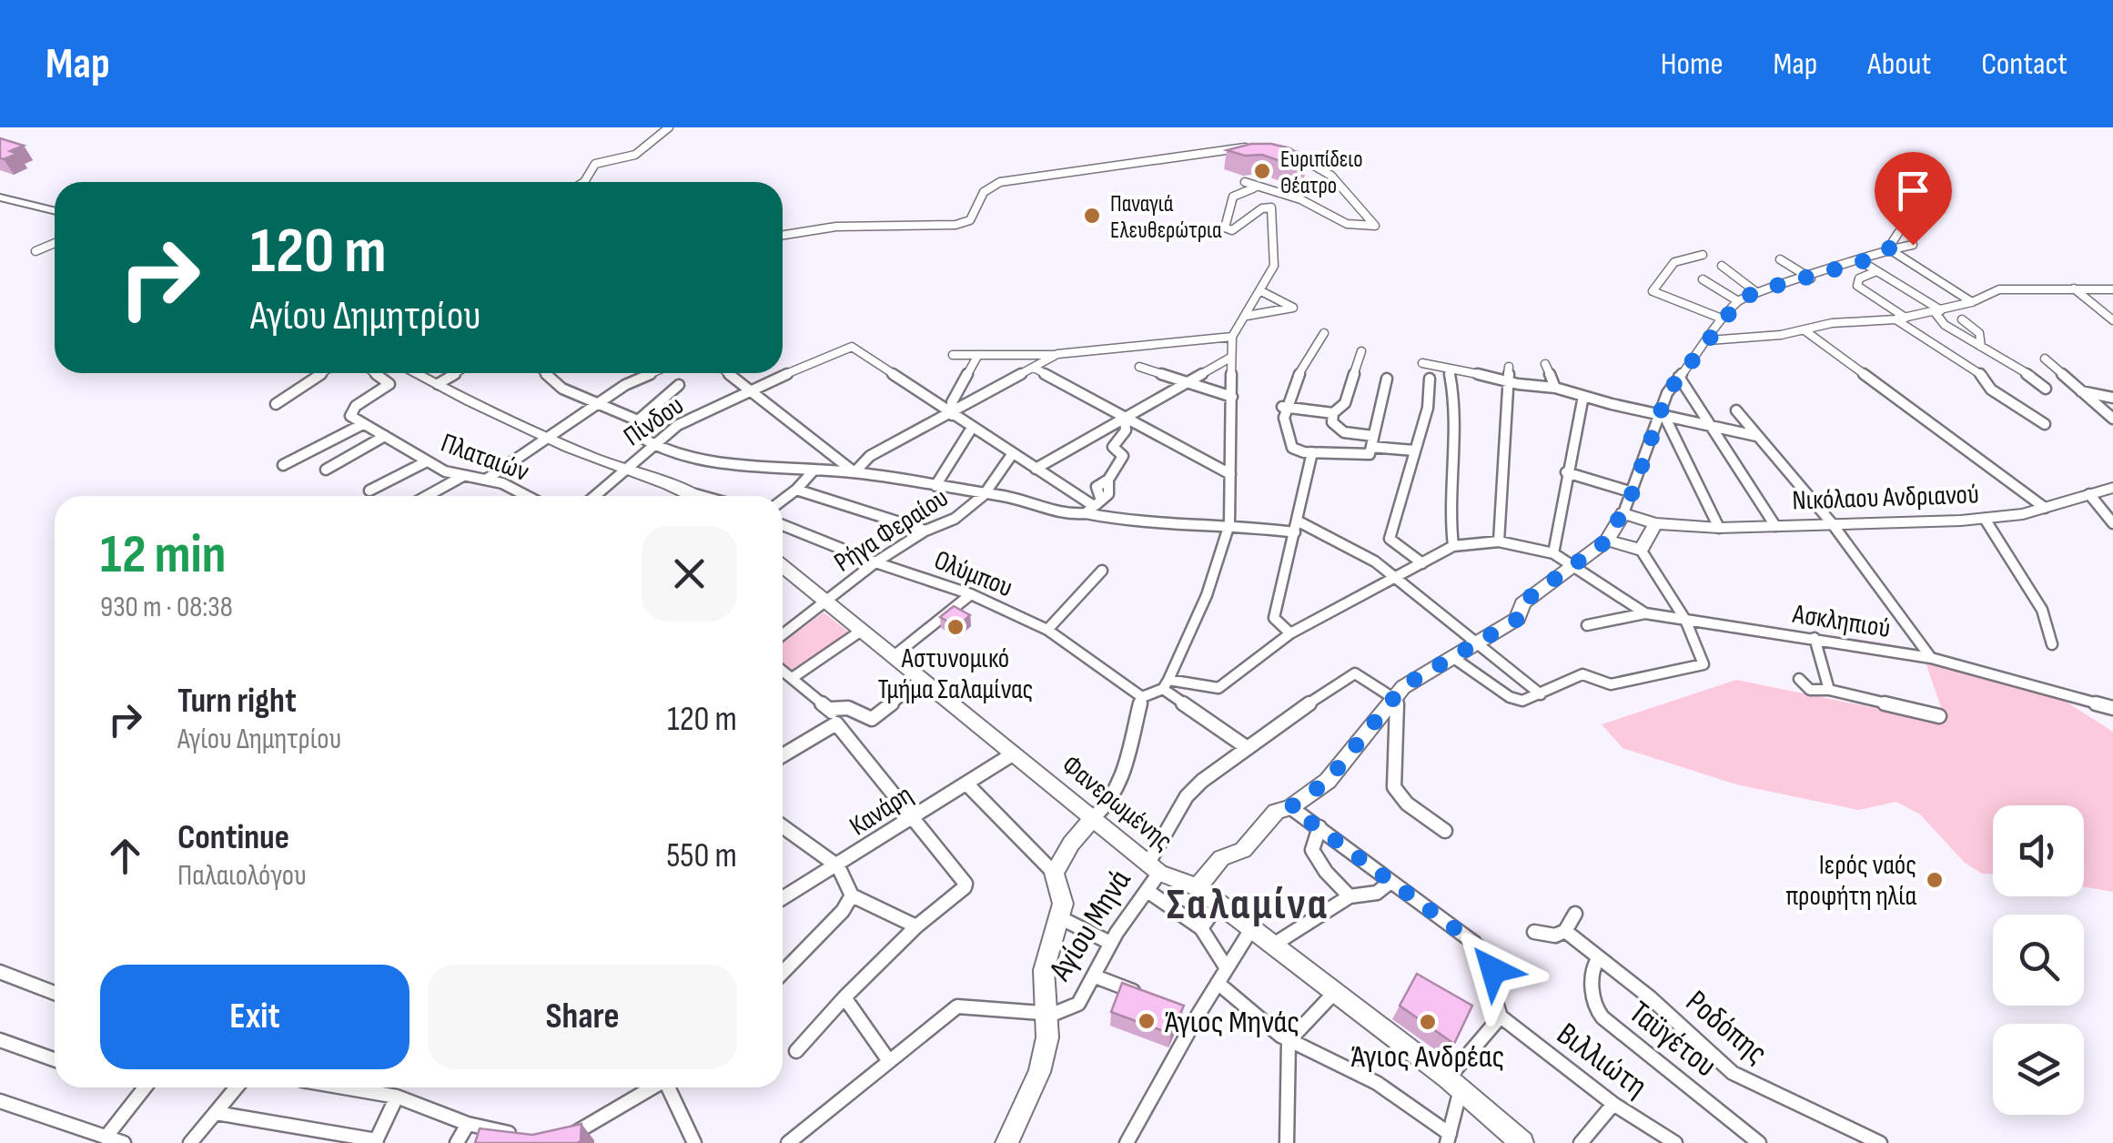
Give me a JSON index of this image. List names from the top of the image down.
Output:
{
  "streets": {
    "main road": ["Νικόλαου Ανδριανού", "Φανερωμένης", "Αγίου Μηνά"],
    "street": [
      "Πίνδου",
      "Πλαταιών",
      "Ρήγα Φεραίου",
      "Ολύμπου",
      "Ασκληπιού",
      "Κανάρη",
      "Ροδόπης",
      "Ταϋγέτου",
      "Βιλλιώτη"
    ]
  },
  "crossings": [
    ["Ρήγα Φεραίου", "Ολύμπου"],
    ["Ρήγα Φεραίου", "Φανερωμένης"],
    ["Φανερωμένης", "Κανάρη"],
    ["Φανερωμένης", "Αγίου Μηνά"],
    ["Ροδόπης", "Ταϋγέτου"]
  ],
  "districts": ["Σαλαμίνα"],
  "places": [
    "Ευριπίδειο Θέατρο",
    "Παναγιά Ελευθερώτρια",
    "Αστυνομικό Τμήμα Σαλαμίνας",
    "Ιερός ναός προφήτη ηλία",
    "Άγιος Μηνάς",
    "Άγιος Ανδρέας"
  ],
  "page": {
    "header": "Map",
    "nav": [
      "Home",
      "Map",
      "About",
      "Contact"
    ],
    "turn": ["120 m", "Αγίου Δημητρίου"],
    "heading": ["12 min", "930 m · 08:38"],
    "list": [
      {
        "name": "Turn right",
        "note": "Αγίου Δημητρίου",
        "value": "120 m"
      },
      {
        "name": "Continue",
        "note": "Παλαιολόγου",
        "value": "550 m"
      }
    ],
    "buttons": ["Exit", "Share"]
  }
}
